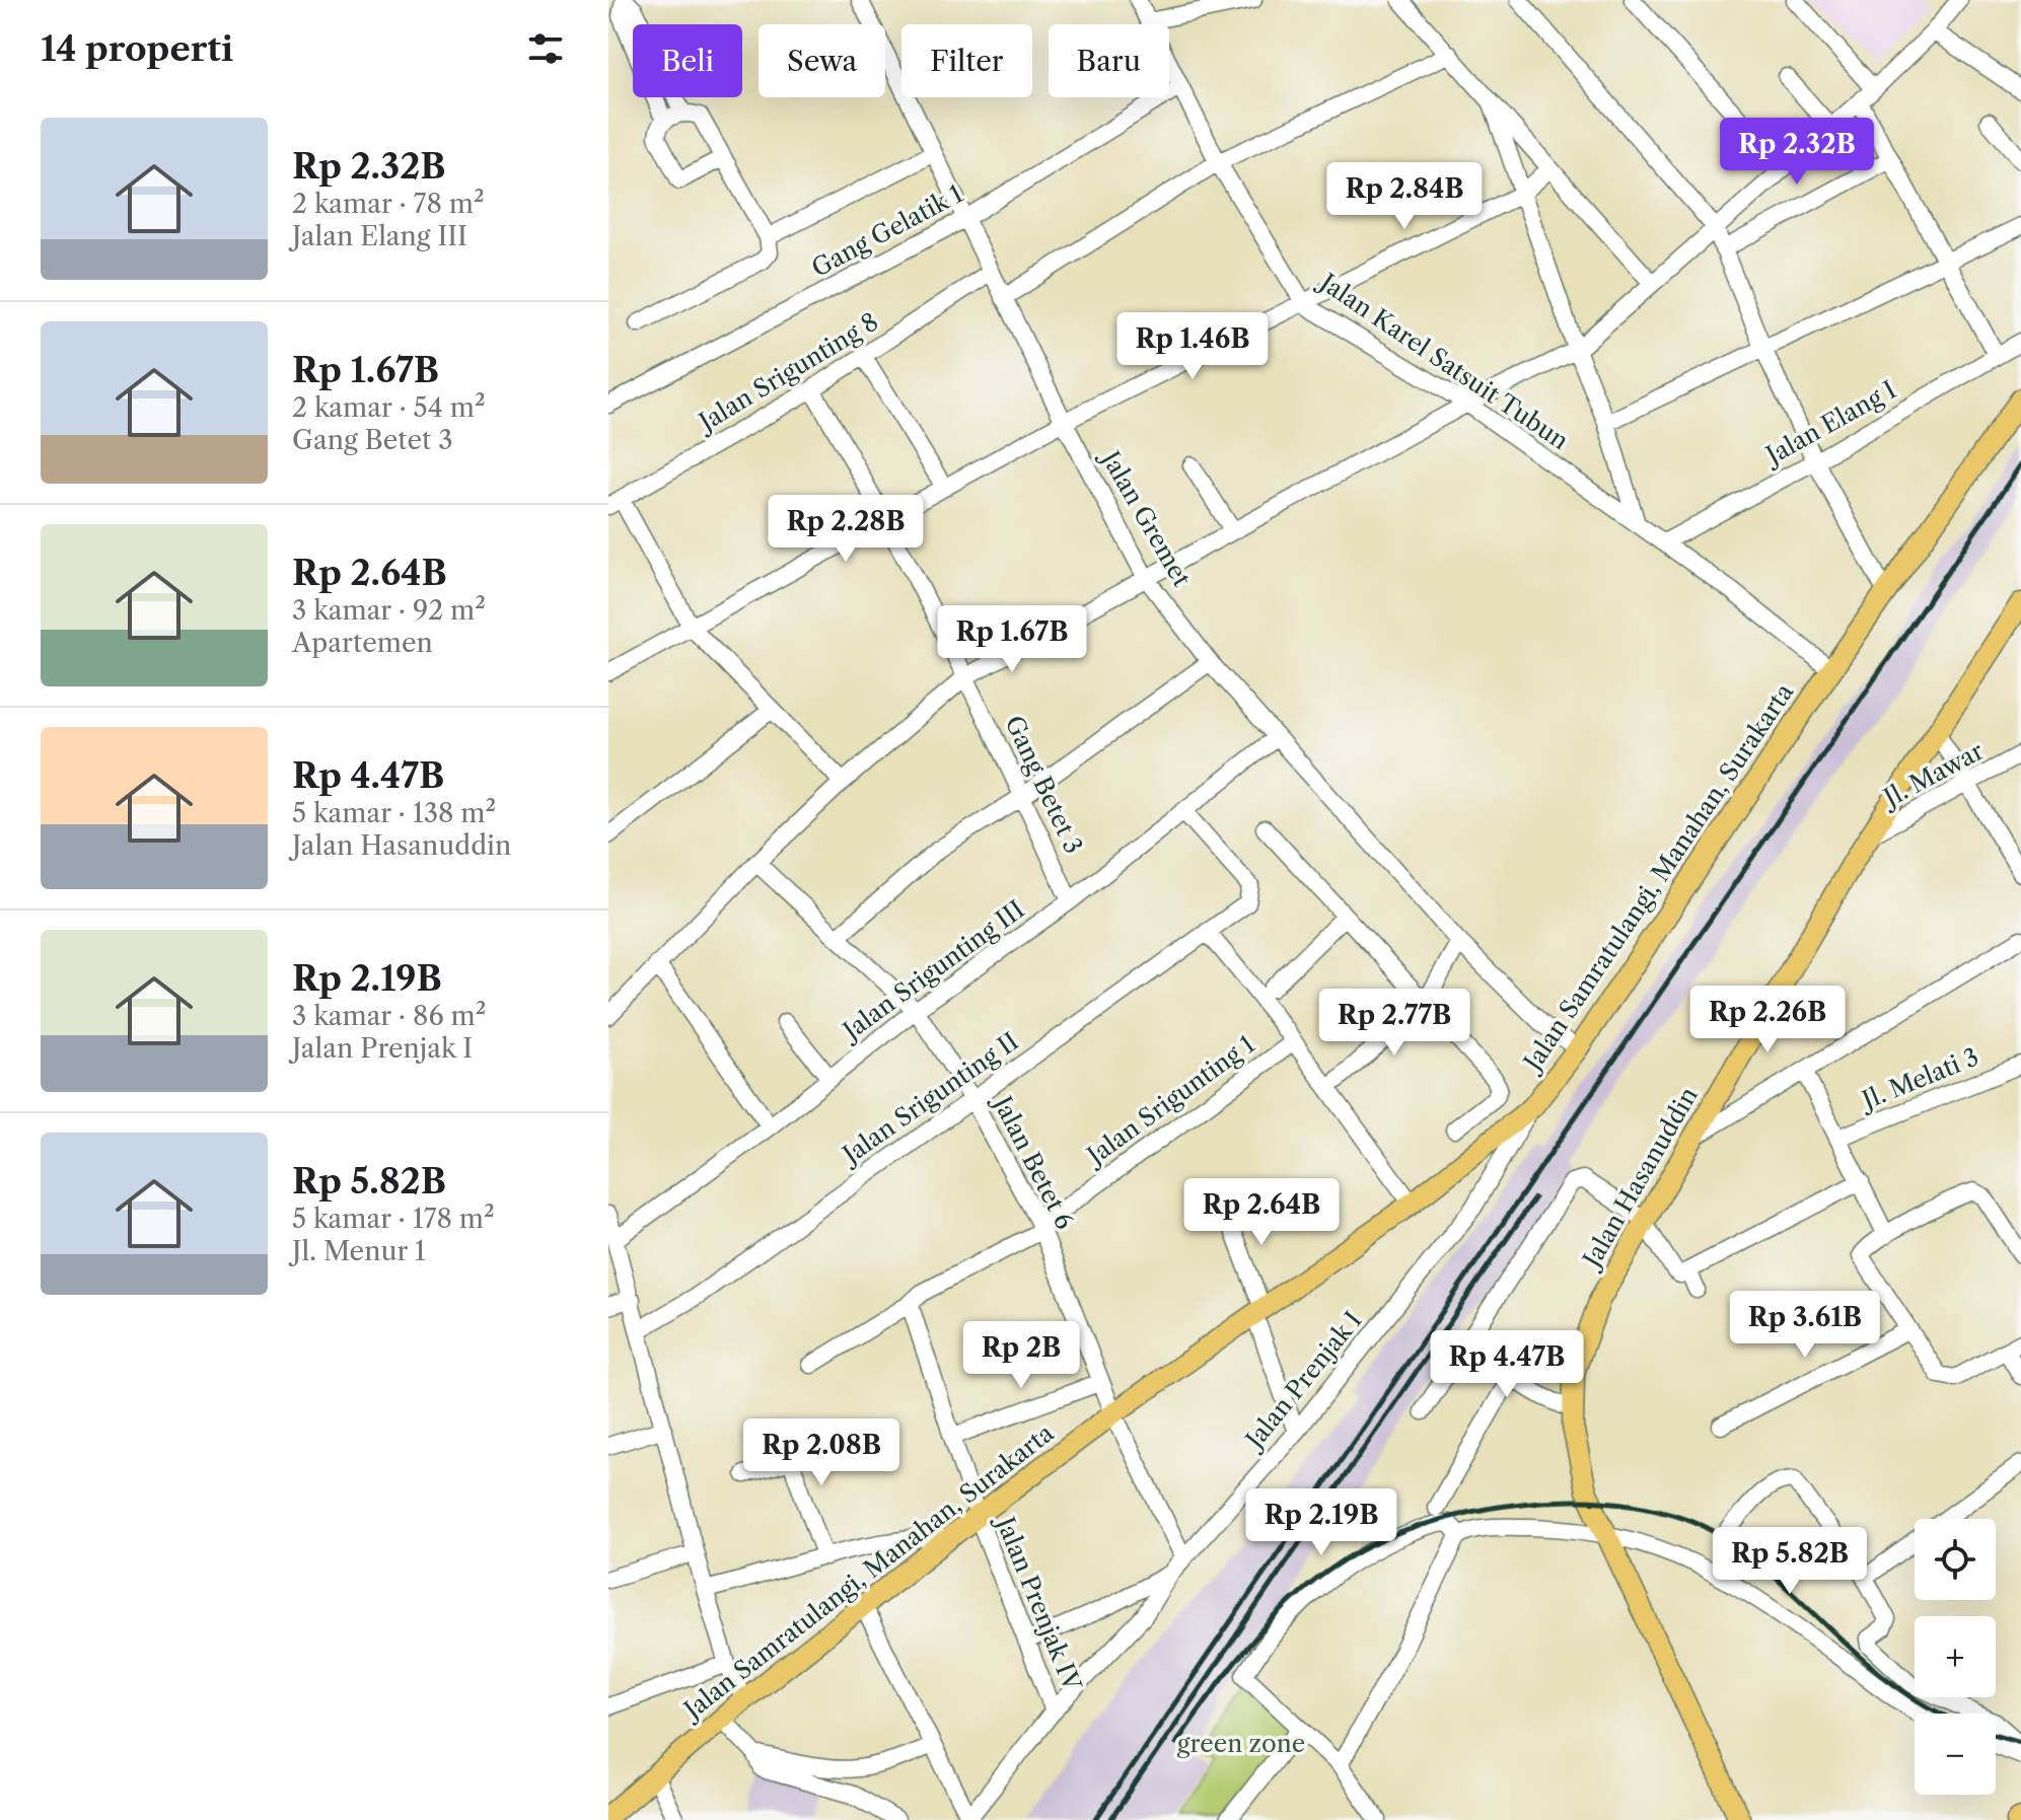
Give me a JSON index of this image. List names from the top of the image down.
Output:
{
  "streets": {
    "main road": ["Jalan Samratulangi, Manahan, Surakarta", "Jalan Hasanuddin"],
    "street": [
      "Gang Gelatik 1",
      "Jalan Karel Satsuit Tubun",
      "Jalan Srigunting 8",
      "Jalan Elang I",
      "Jalan Gremet",
      "Jl. Mawar",
      "Gang Betet 3",
      "Jalan Srigunting III",
      "Jl. Melati 3",
      "Jalan Srigunting II",
      "Jalan Srigunting 1",
      "Jalan Betet 6",
      "Jalan Prenjak I",
      "Jalan Prenjak IV"
    ]
  },
  "crossings": [
    ["Gang Gelatik 1", "Jalan Karel Satsuit Tubun"],
    ["Gang Gelatik 1", "Jalan Gremet"],
    ["Jalan Karel Satsuit Tubun", "Jalan Elang I"],
    ["Jalan Karel Satsuit Tubun", "Jalan Samratulangi, Manahan, Surakarta"],
    ["Jalan Srigunting 8", "Jalan Gremet"],
    ["Jalan Srigunting 8", "Gang Betet 3"],
    ["Jalan Gremet", "Jalan Samratulangi, Manahan, Surakarta"],
    ["Jalan Gremet", "Jalan Srigunting III"],
    ["Jl. Mawar", "Jalan Hasanuddin"],
    ["Gang Betet 3", "Jalan Srigunting III"],
    ["Jalan Samratulangi, Manahan, Surakarta", "Jalan Betet 6"],
    ["Jalan Samratulangi, Manahan, Surakarta", "Jalan Prenjak I"],
    ["Jalan Samratulangi, Manahan, Surakarta", "Jalan Prenjak IV"],
    ["Jalan Srigunting III", "Jalan Srigunting II"],
    ["Jalan Srigunting III", "Jalan Betet 6"],
    ["Jalan Srigunting II", "Jalan Betet 6"],
    ["Jalan Srigunting 1", "Jalan Betet 6"],
    ["Jalan Betet 6", "Jalan Prenjak I"],
    ["Jalan Prenjak I", "Jalan Prenjak IV"]
  ],
  "parks": ["green zone"],
  "page": {
    "heading": "14 properti",
    "chip": [
      "Beli",
      "Sewa",
      "Filter",
      "Baru"
    ],
    "list": [
      {
        "name": "Rp 2.32B",
        "note": "2 kamar · 78 m² · Jalan Elang III"
      },
      {
        "name": "Rp 1.67B",
        "note": "2 kamar · 54 m² · Gang Betet 3"
      },
      {
        "name": "Rp 2.64B",
        "note": "3 kamar · 92 m² · Apartemen"
      },
      {
        "name": "Rp 4.47B",
        "note": "5 kamar · 138 m² · Jalan Hasanuddin"
      },
      {
        "name": "Rp 2.19B",
        "note": "3 kamar · 86 m² · Jalan Prenjak I"
      },
      {
        "name": "Rp 5.82B",
        "note": "5 kamar · 178 m² · Jl. Menur 1"
      }
    ],
    "price": [
      "Rp 2.32B",
      "Rp 2.84B",
      "Rp 1.46B",
      "Rp 2.28B",
      "Rp 1.67B",
      "Rp 2.26B",
      "Rp 2.77B",
      "Rp 2.64B",
      "Rp 3.61B",
      "Rp 2B",
      "Rp 4.47B",
      "Rp 2.08B",
      "Rp 2.19B",
      "Rp 5.82B"
    ],
    "map_buttons": ["+", "−"]
  }
}
